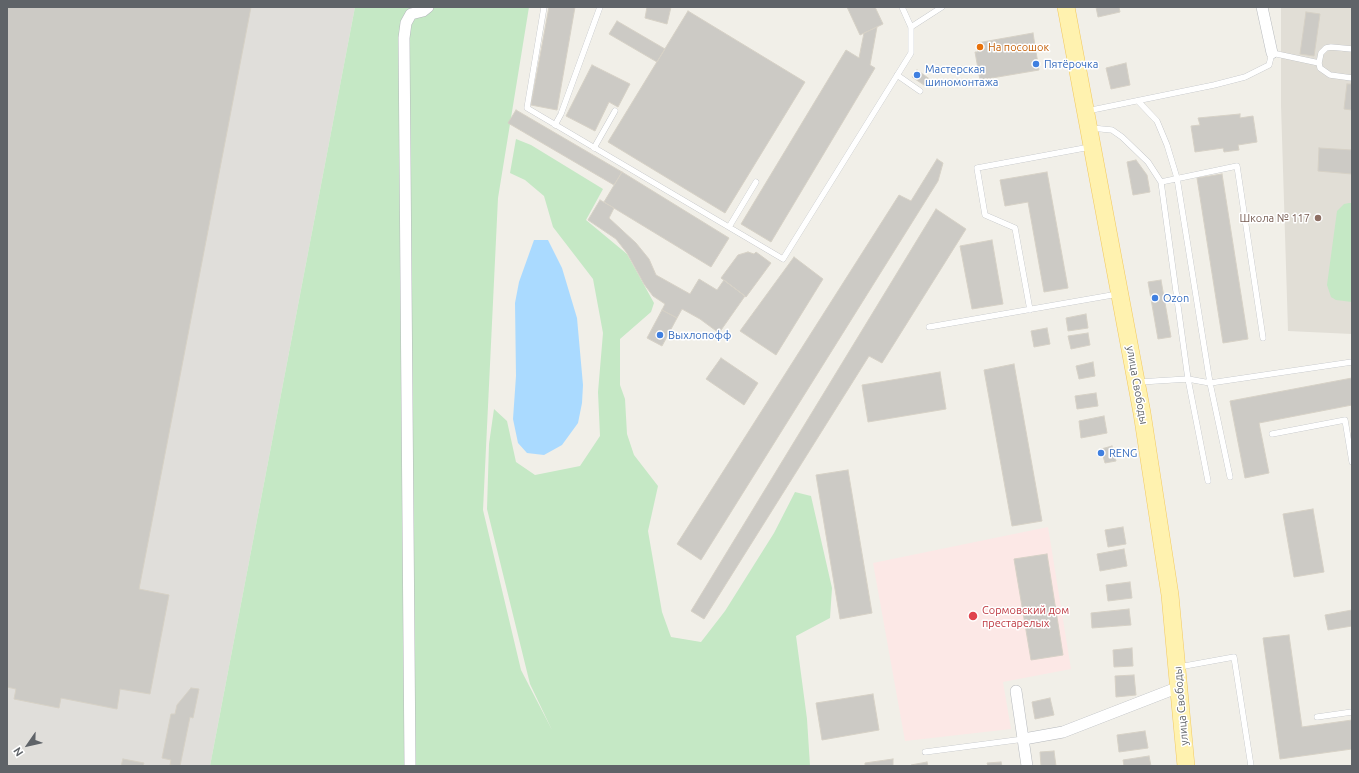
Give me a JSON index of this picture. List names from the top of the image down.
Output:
{
  "streets": {
    "main road": ["улица Свободы"]
  },
  "places": [
    "На посошок",
    "Пятёрочка",
    "Мастерская шиномонтажа",
    "Школа № 117",
    "Ozon",
    "Выхлопофф",
    "RENG",
    "Сормовский дом престарелых"
  ],
  "north": "bottom left"
}
